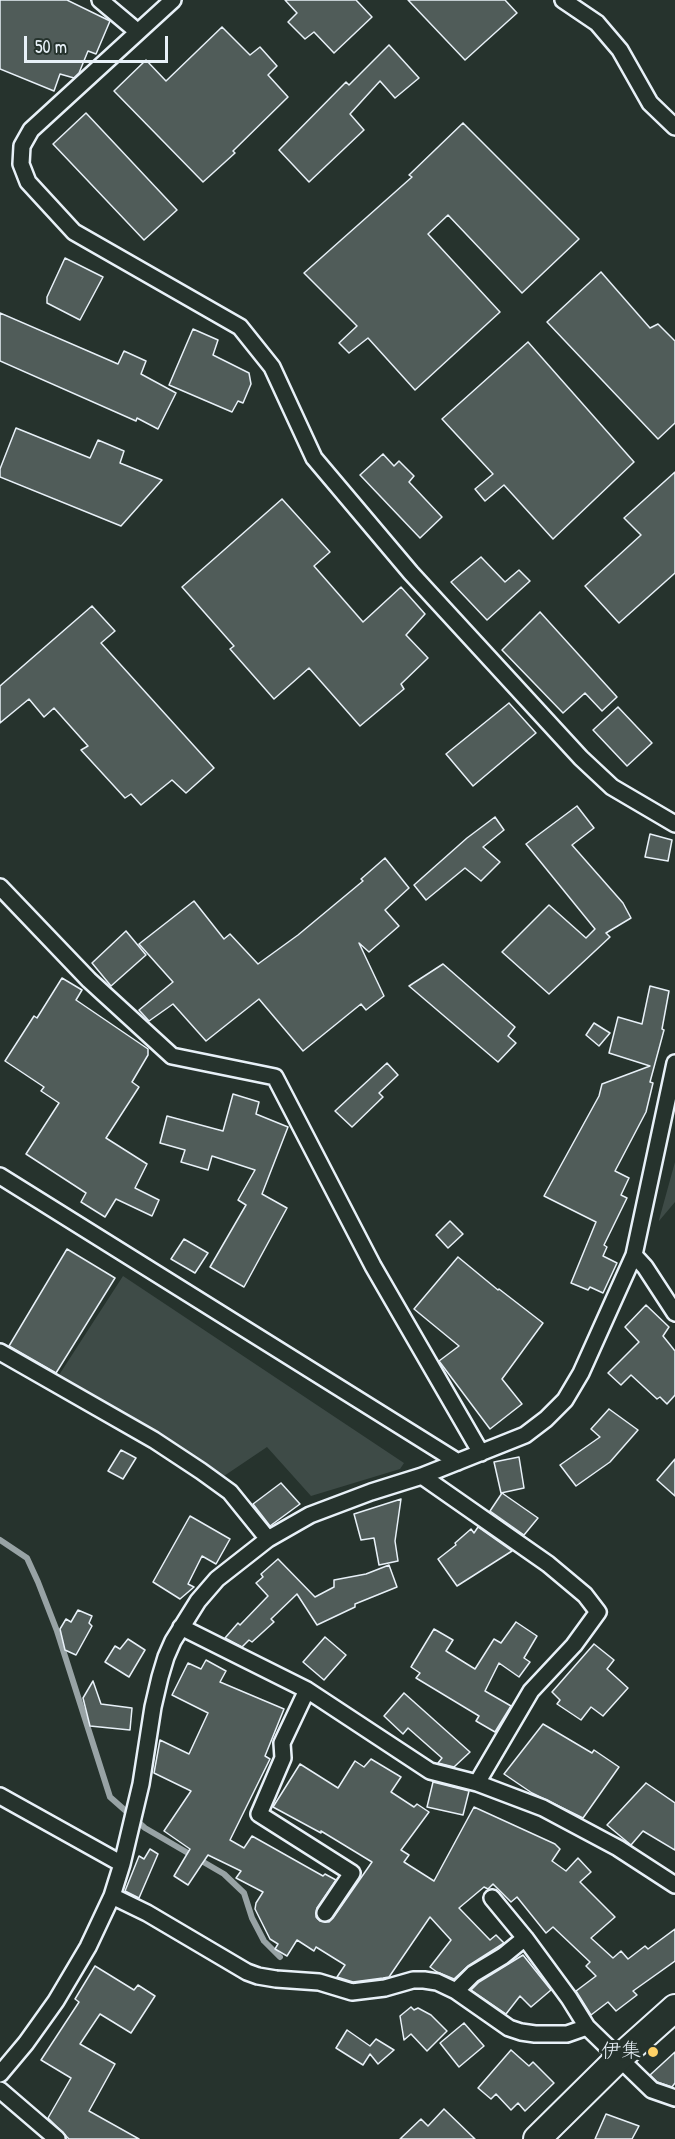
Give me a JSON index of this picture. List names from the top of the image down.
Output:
{
  "places": ["伊集"],
  "scale_bar": "50 m"
}
